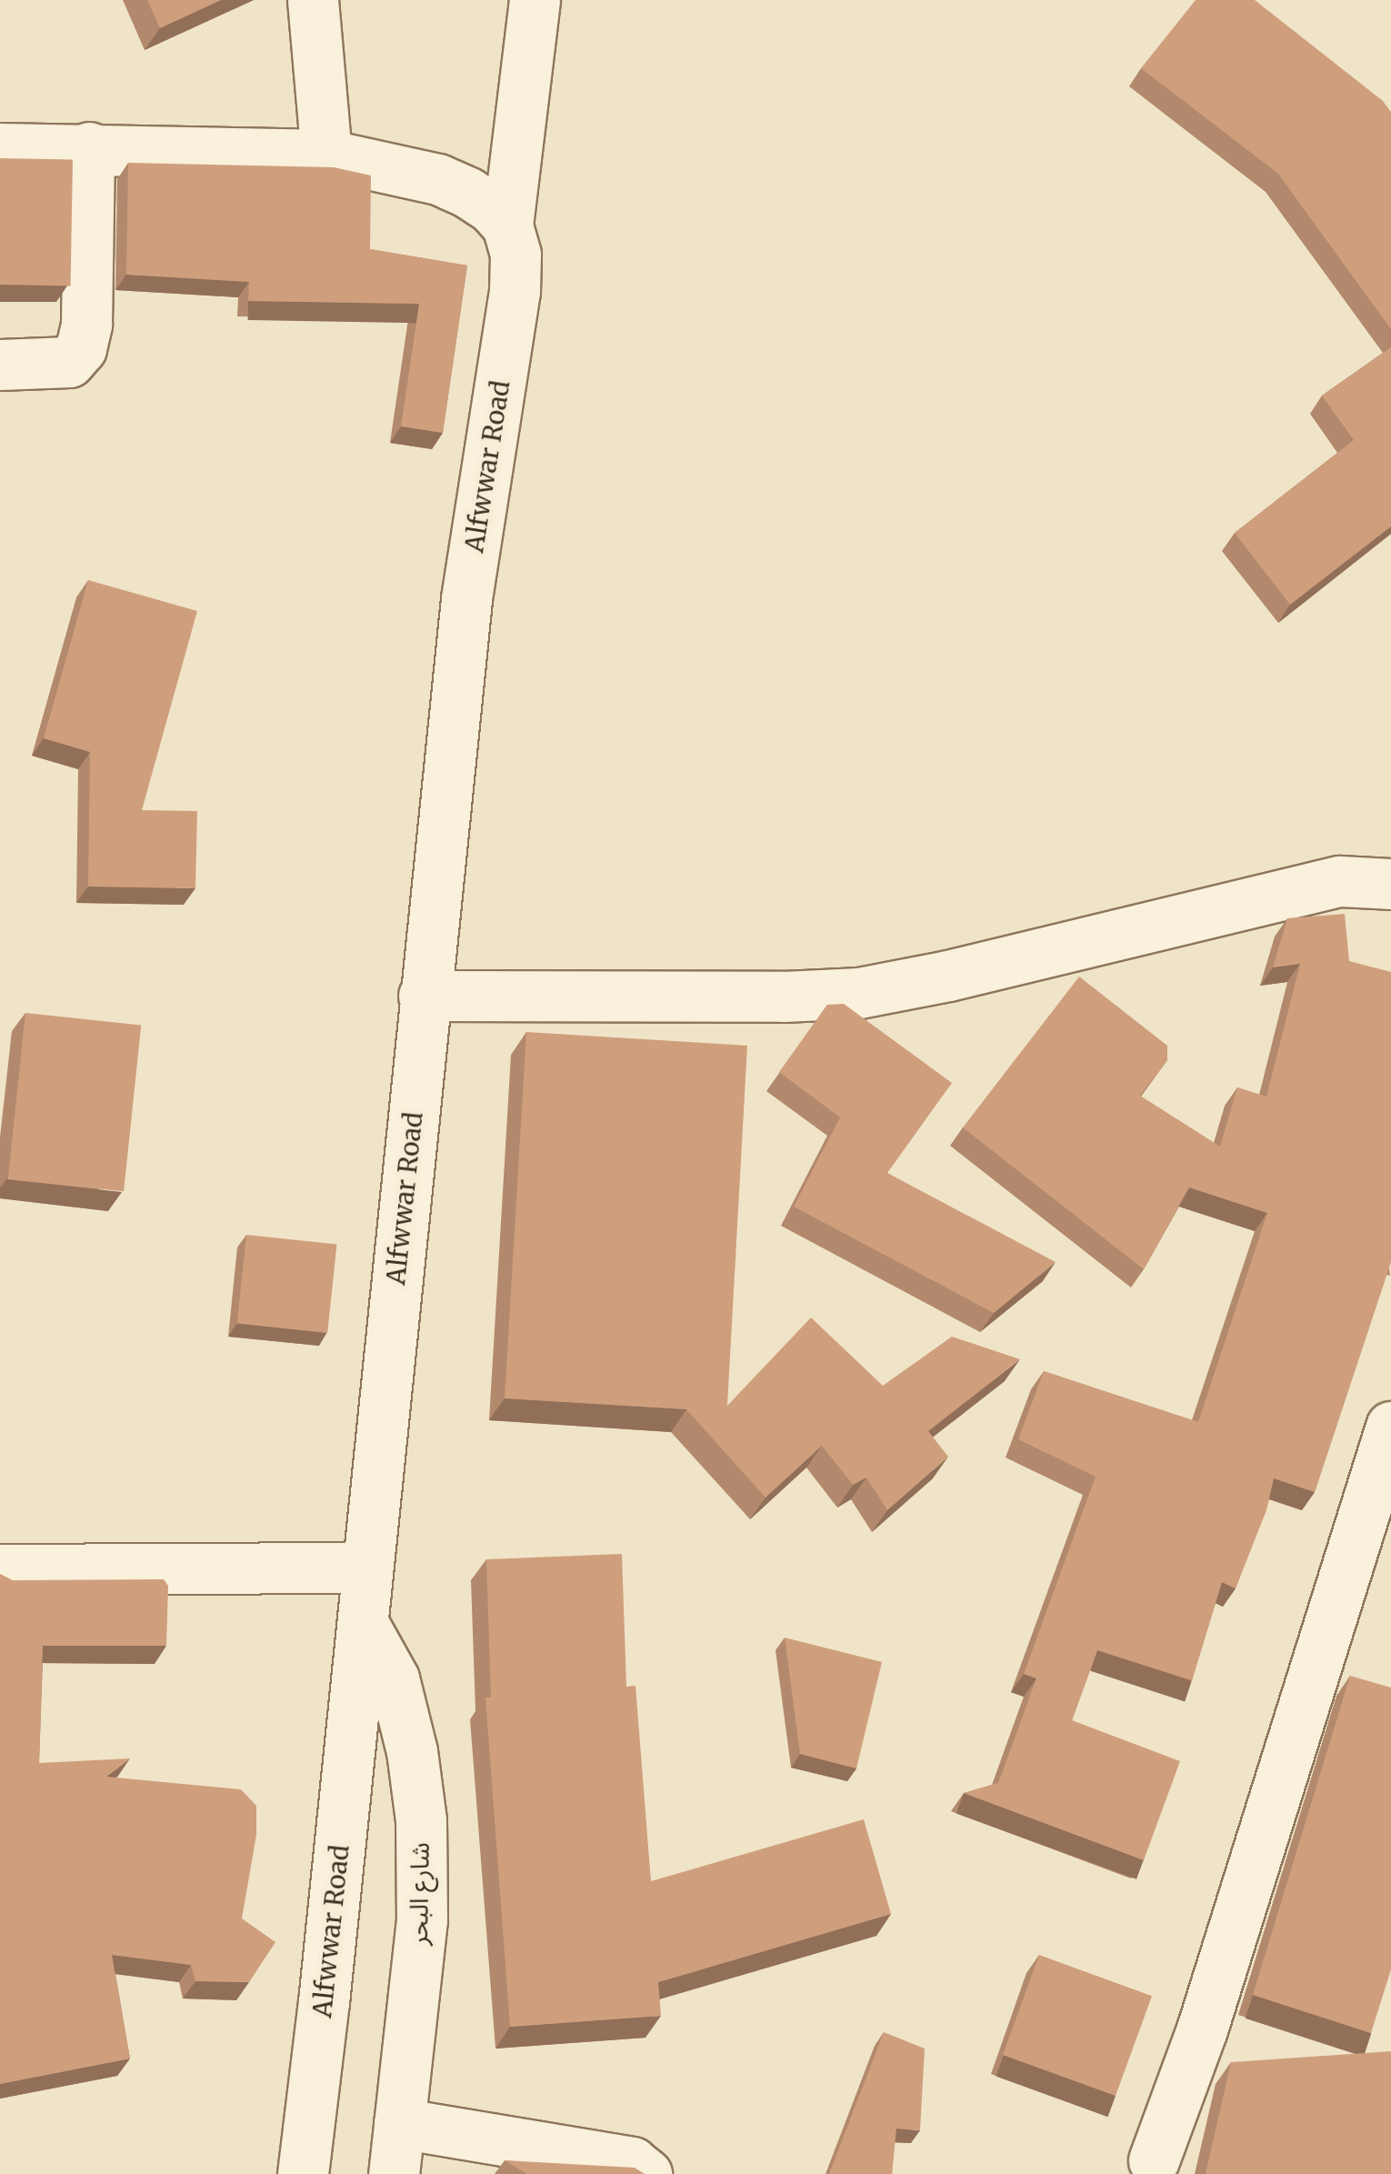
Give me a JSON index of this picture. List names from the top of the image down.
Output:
{
  "streets": {
    "street": ["Alfwwar Road", "شارع البحر"]
  },
  "crossings": [
    ["Alfwwar Road", "شارع البحر"]
  ]
}
